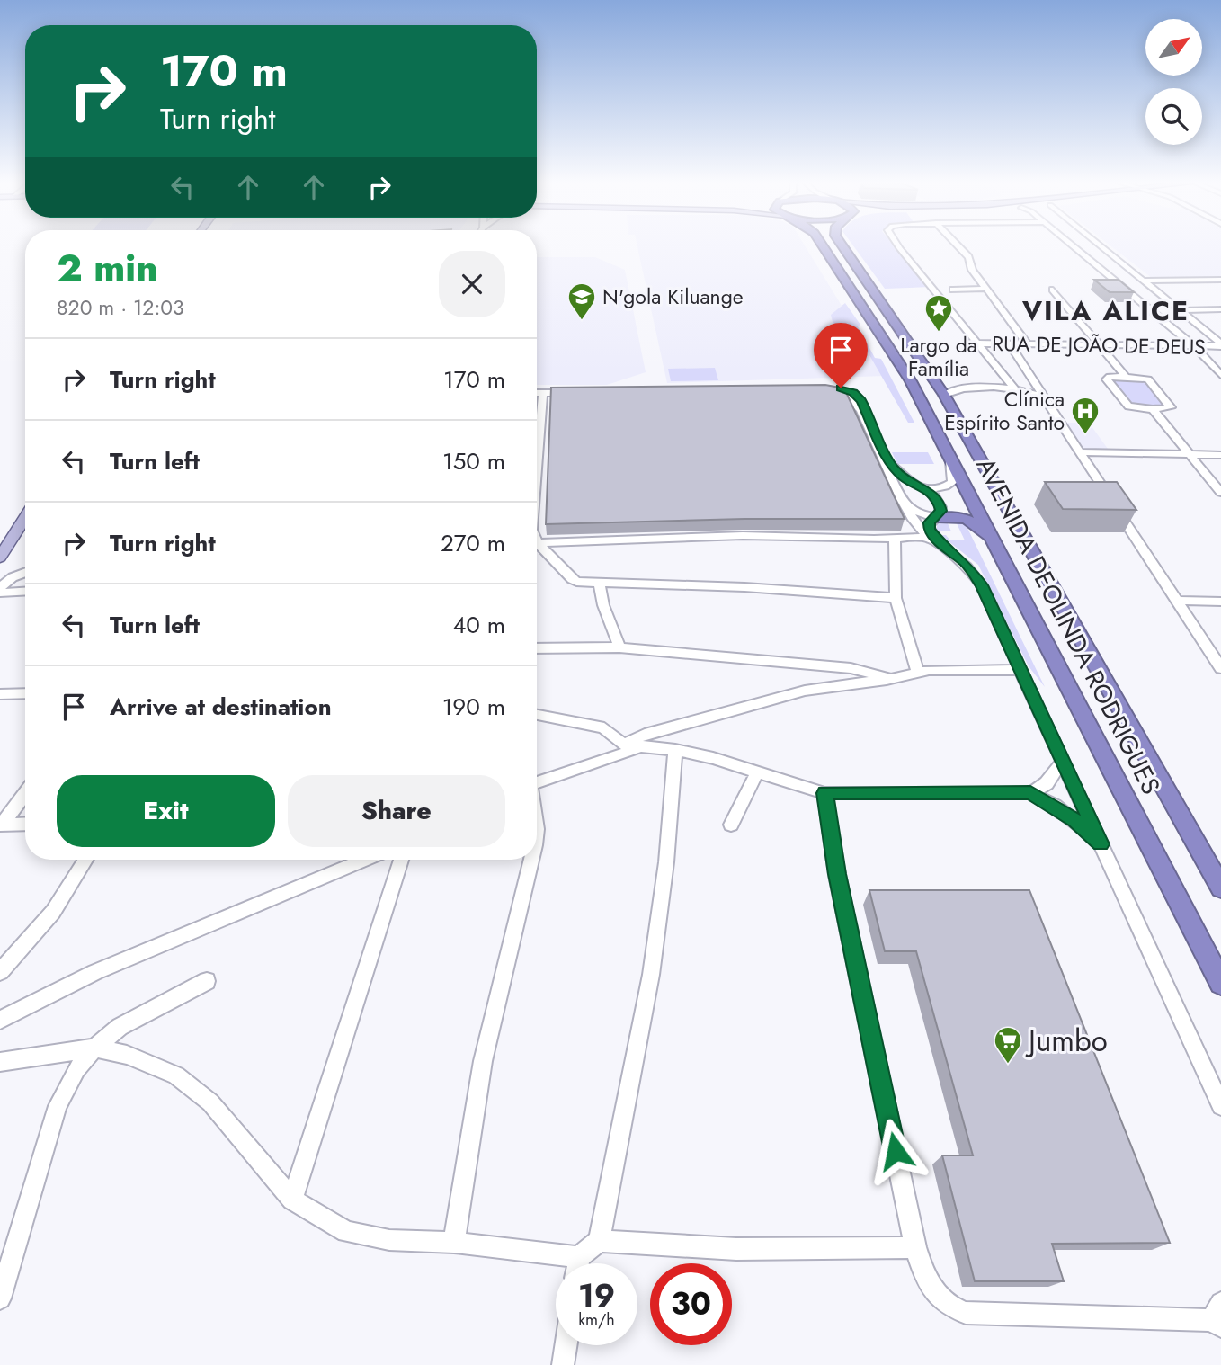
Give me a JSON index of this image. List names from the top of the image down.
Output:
{
  "streets": {
    "highway": ["AVENIDA DEOLINDA RODRIGUES"],
    "street": ["RUA DE JOÃO DE DEUS"]
  },
  "districts": ["VILA ALICE"],
  "places": {
    "school or university": ["N'gola Kiluange"],
    "place": ["Largo da Família"],
    "hospital": ["Clínica Espírito Santo"],
    "supermarket": ["Jumbo"]
  },
  "north": "top right",
  "page": {
    "turn": ["170 m", "Turn right"],
    "heading": ["2 min", "820 m · 12:03"],
    "list": [
      {
        "name": "Turn right",
        "value": "170 m"
      },
      {
        "name": "Turn left",
        "value": "150 m"
      },
      {
        "name": "Turn right",
        "value": "270 m"
      },
      {
        "name": "Turn left",
        "value": "40 m"
      },
      {
        "name": "Arrive at destination",
        "value": "190 m"
      }
    ],
    "buttons": ["Exit", "Share"],
    "speed": "19 km/h",
    "limit": "30"
  }
}
